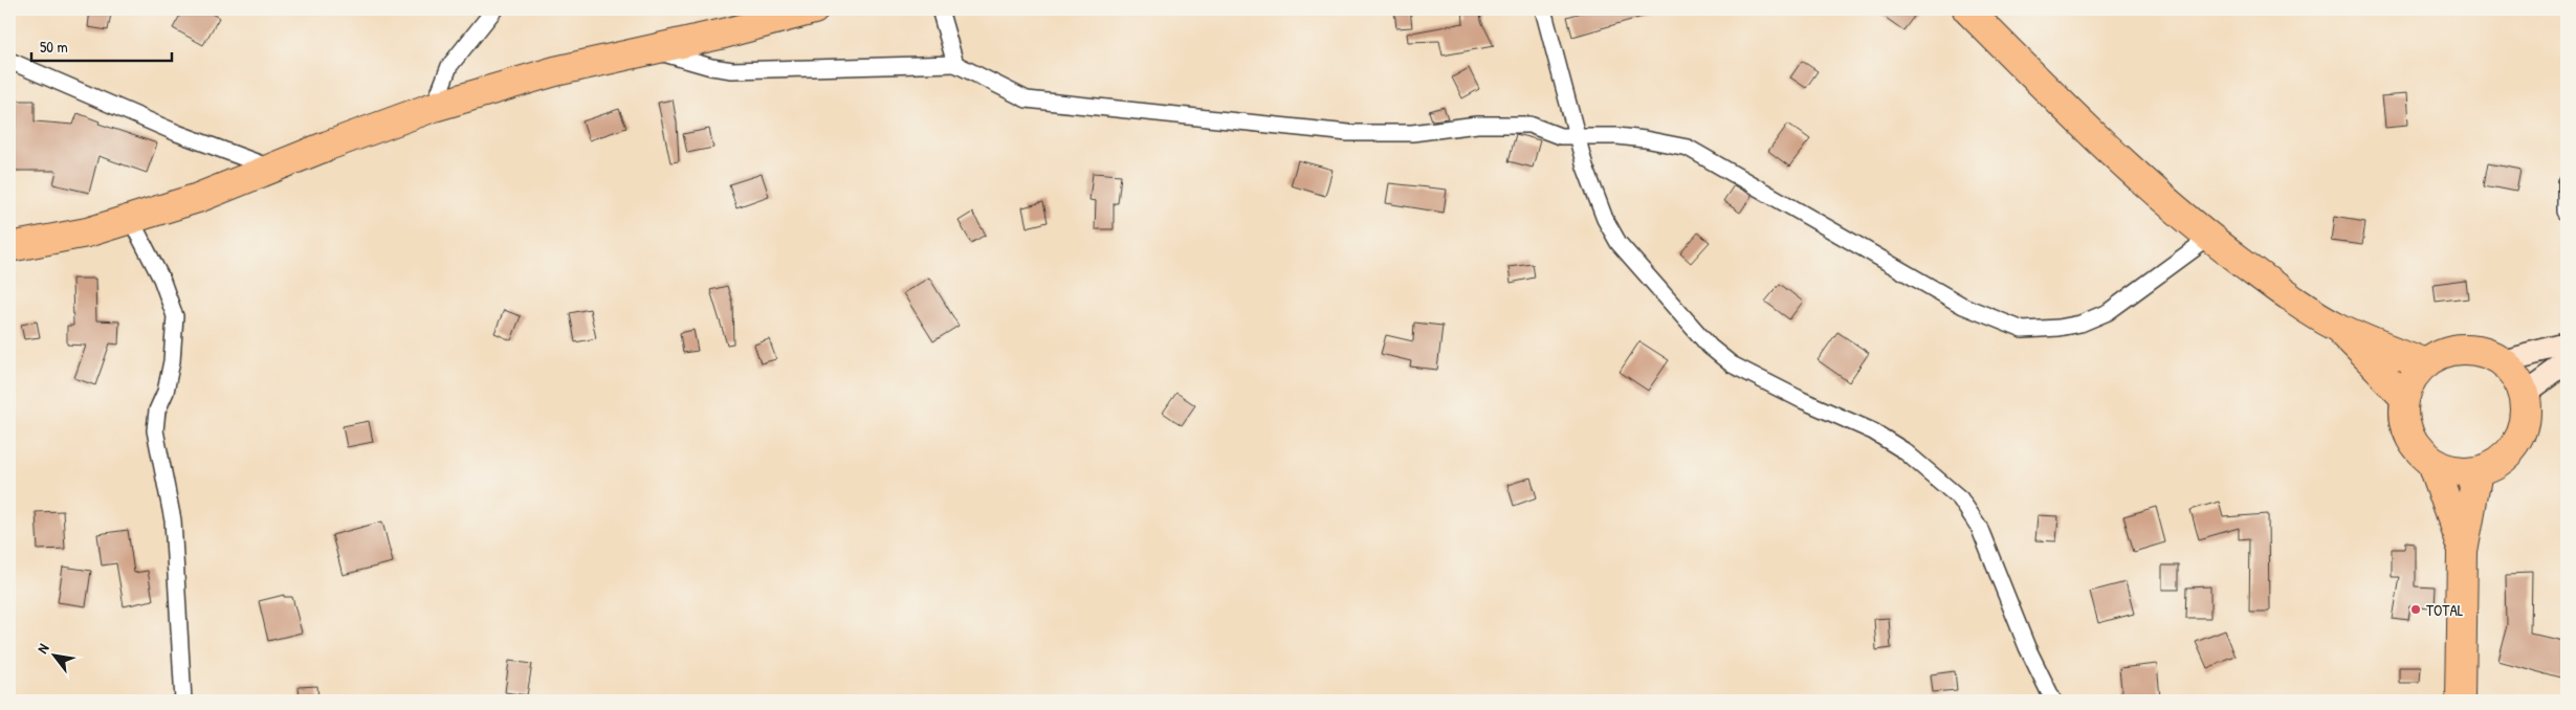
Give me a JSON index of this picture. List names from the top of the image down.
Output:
{
  "places": ["TOTAL"],
  "scale_bar": "50 m",
  "north": "top left"
}
